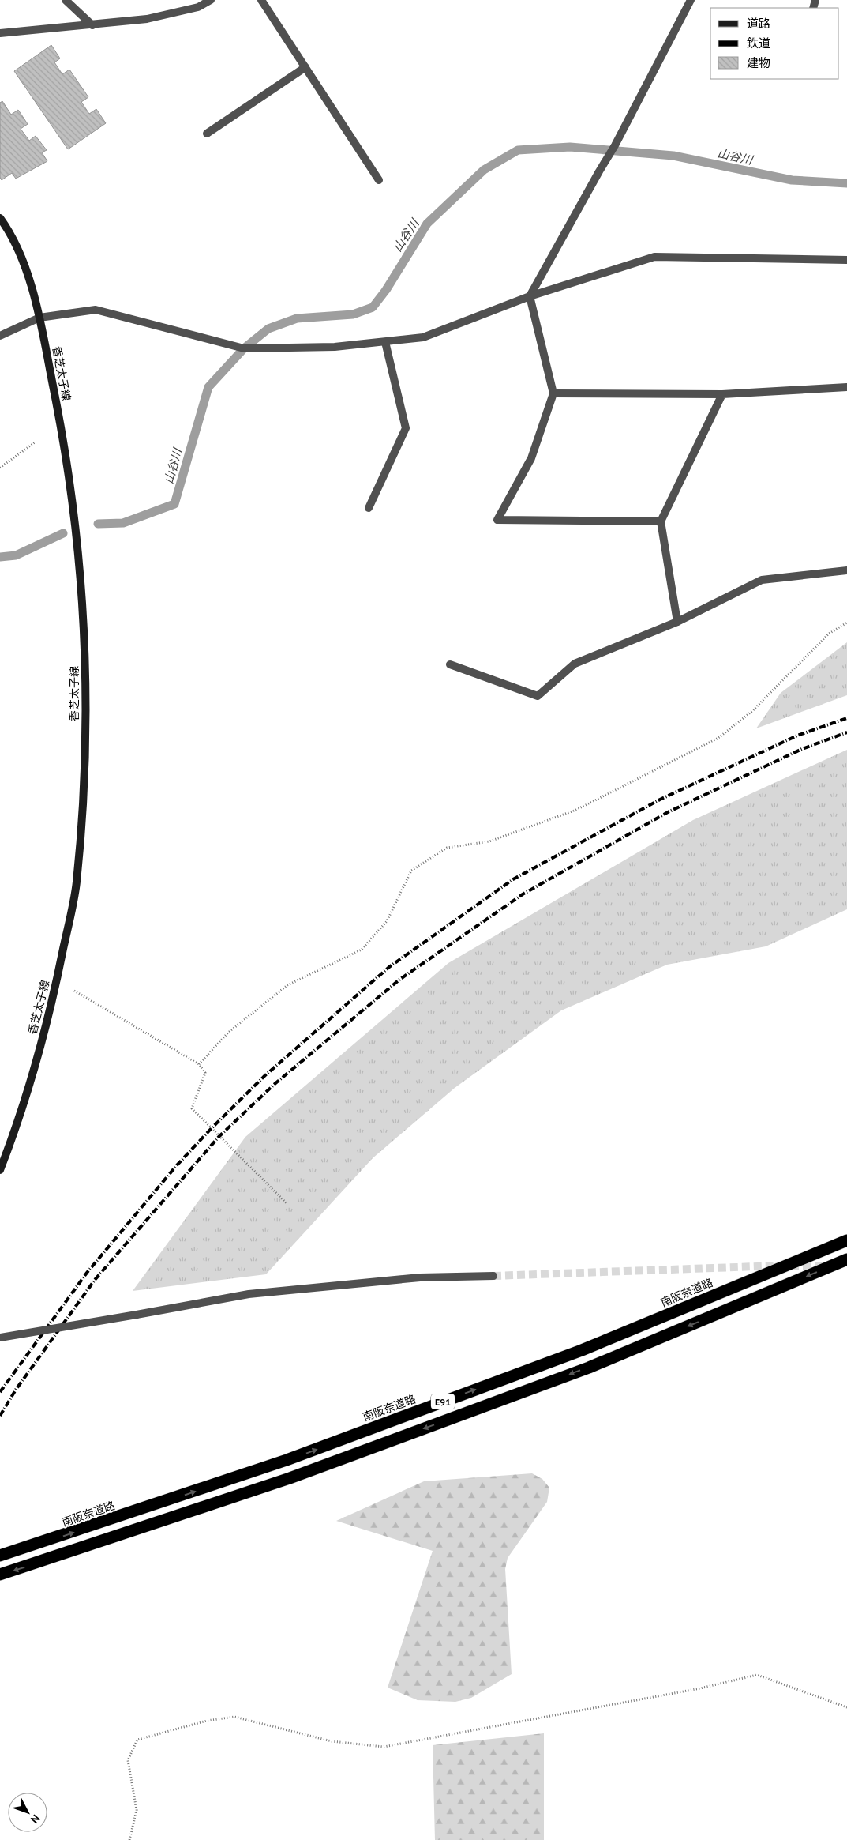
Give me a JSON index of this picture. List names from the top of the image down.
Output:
{
  "streets": {
    "highway": ["南阪奈道路", "E91"],
    "main road": ["香芝太子線"]
  },
  "water": ["山谷川"],
  "legend": ["道路", "鉄道", "建物"],
  "north": "bottom right"
}
